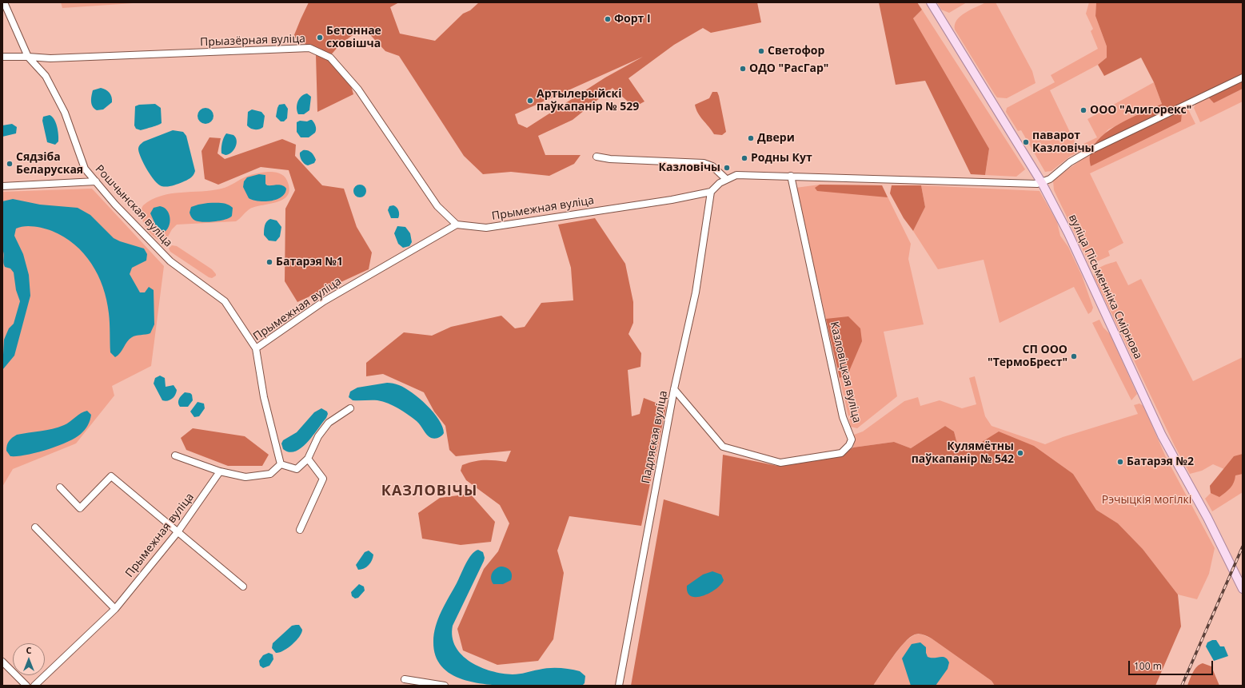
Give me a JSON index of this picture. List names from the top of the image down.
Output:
{
  "streets": {
    "main road": ["вуліца Пісьменніка Смірнова"],
    "street": [
      "Прыазёрная вуліца",
      "Рошчынская вуліца",
      "Прымежная вуліца",
      "Казловіцкая вуліца",
      "Падляская вуліца"
    ]
  },
  "crossings": [
    ["Прыазёрная вуліца", "Рошчынская вуліца"],
    ["Прыазёрная вуліца", "Прымежная вуліца"],
    ["Рошчынская вуліца", "Прымежная вуліца"],
    ["Прымежная вуліца", "Падляская вуліца"],
    ["Казловіцкая вуліца", "Падляская вуліца"]
  ],
  "districts": ["КАЗЛОВІЧЫ"],
  "parks": ["Рэчыцкія могілкі"],
  "places": [
    "Форт I",
    "Бетоннае сховішча",
    "Светофор",
    "ОДО \"РасГар\"",
    "Артылерыйскі паўкапанір № 529",
    "ООО \"Алигорекс\"",
    "Двери",
    "паварот Казловічы",
    "Родны Кут",
    "Сядзіба Беларуская",
    "Казловічы",
    "Батарэя №1",
    "СП ООО \"ТермоБрест\"",
    "Кулямётны паўкапанір № 542",
    "Батарэя №2"
  ],
  "scale_bar": "100 m",
  "north": "top"
}
